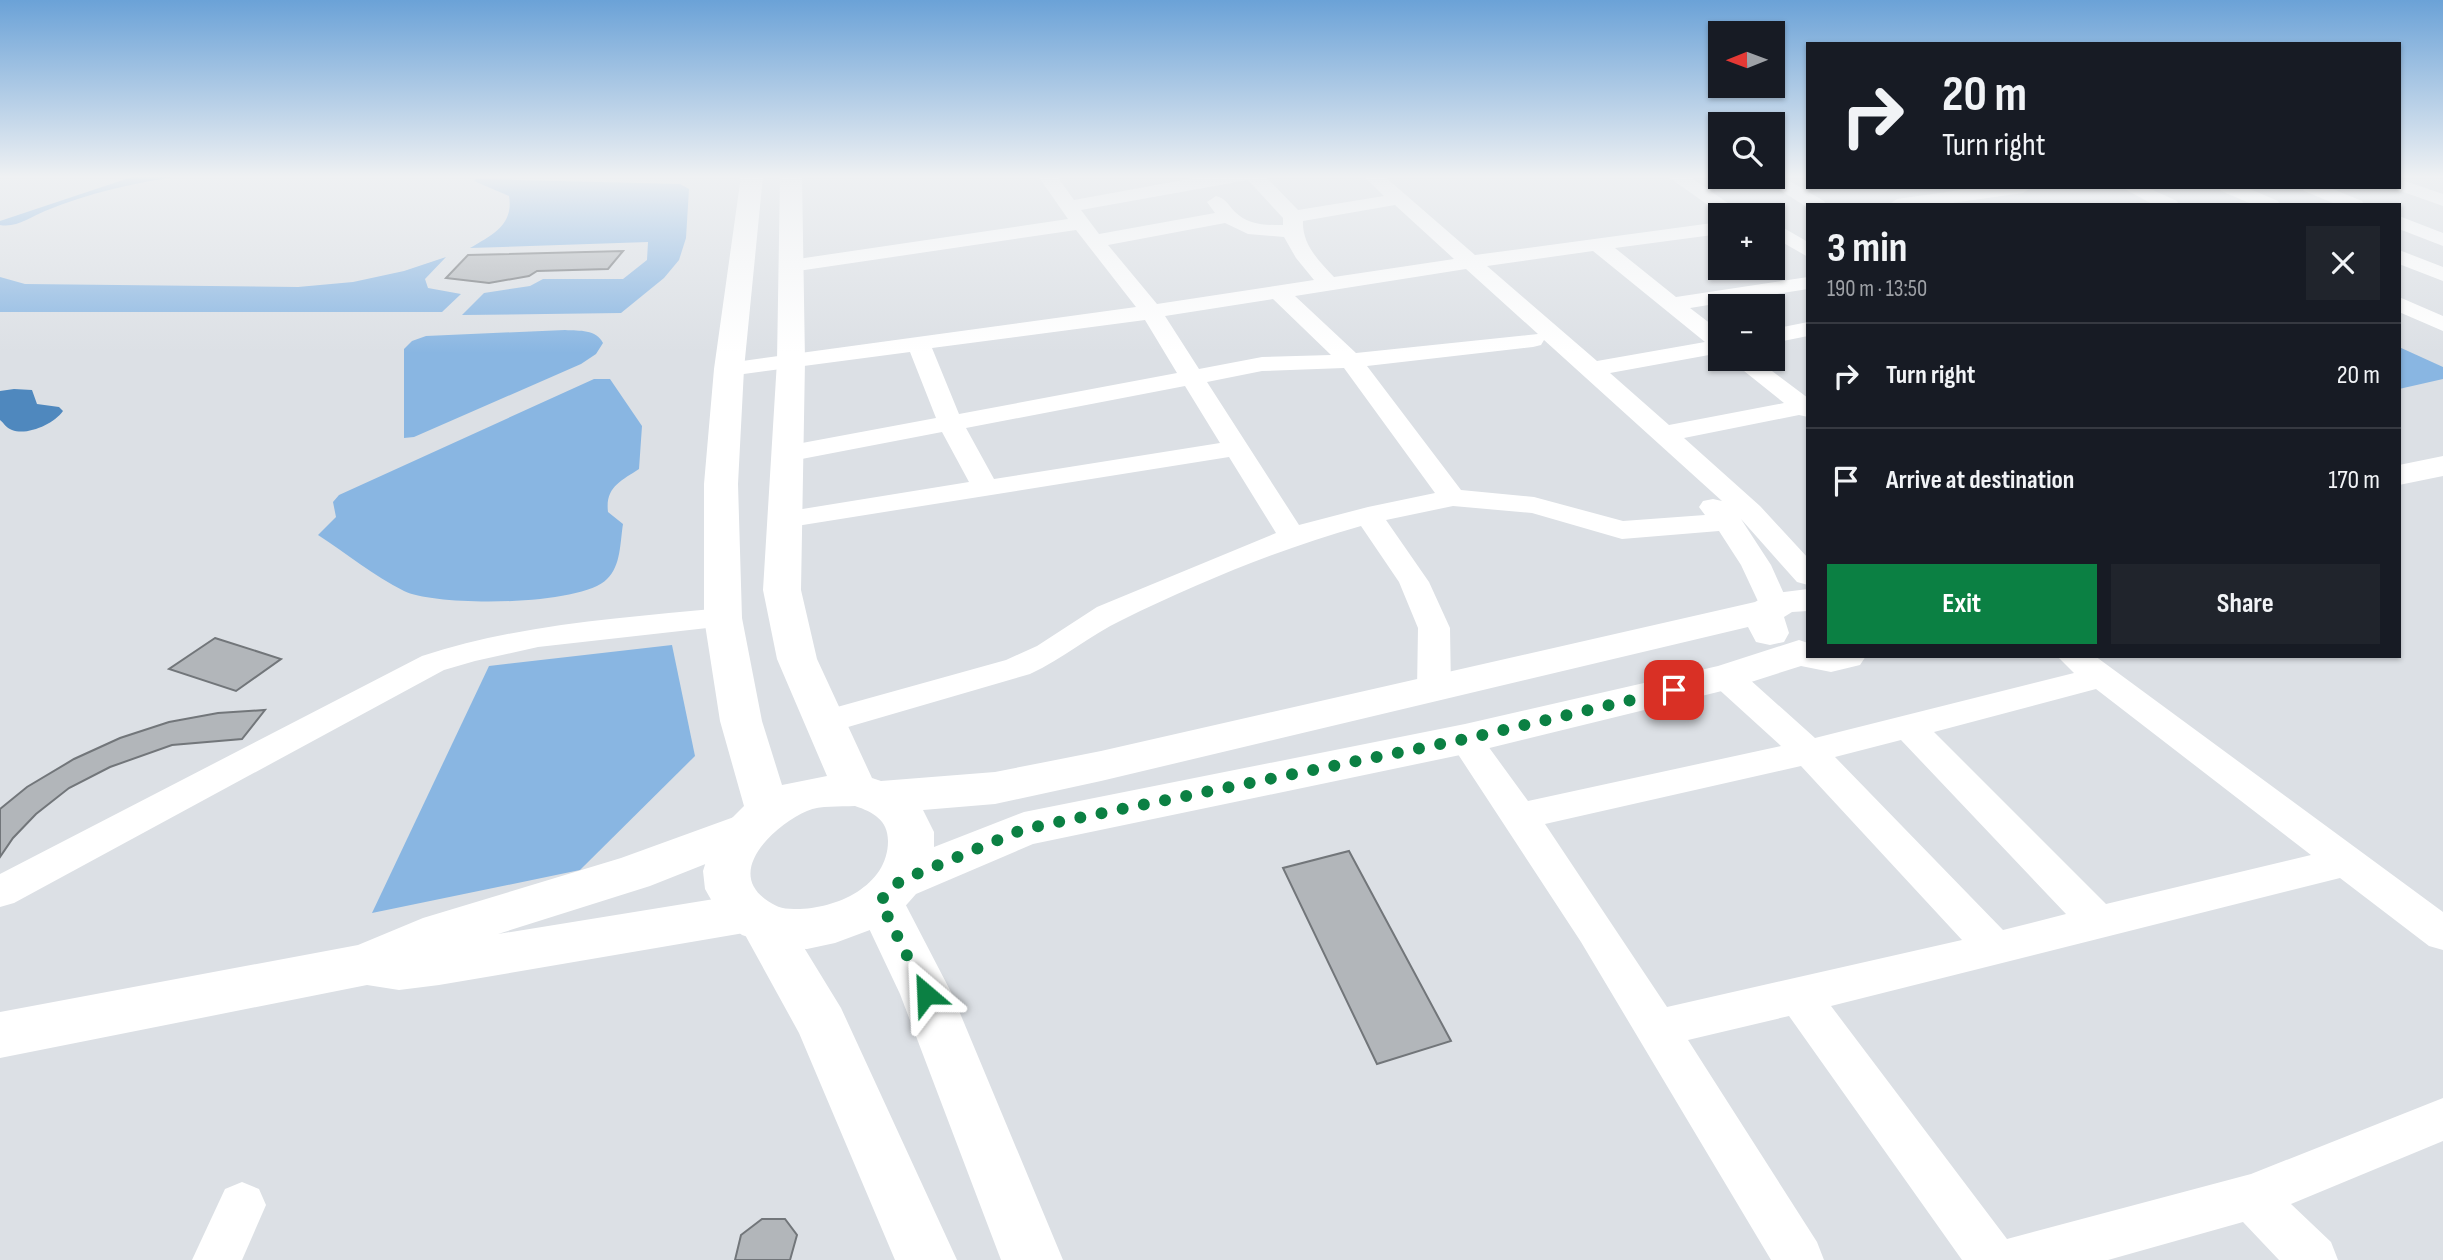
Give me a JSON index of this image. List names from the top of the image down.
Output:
{
  "north": "left",
  "page": {
    "map_buttons": ["+", "−"],
    "turn": ["20 m", "Turn right"],
    "heading": ["3 min", "190 m · 13:50"],
    "list": [
      {
        "name": "Turn right",
        "value": "20 m"
      },
      {
        "name": "Arrive at destination",
        "value": "170 m"
      }
    ],
    "buttons": ["Exit", "Share"]
  }
}
